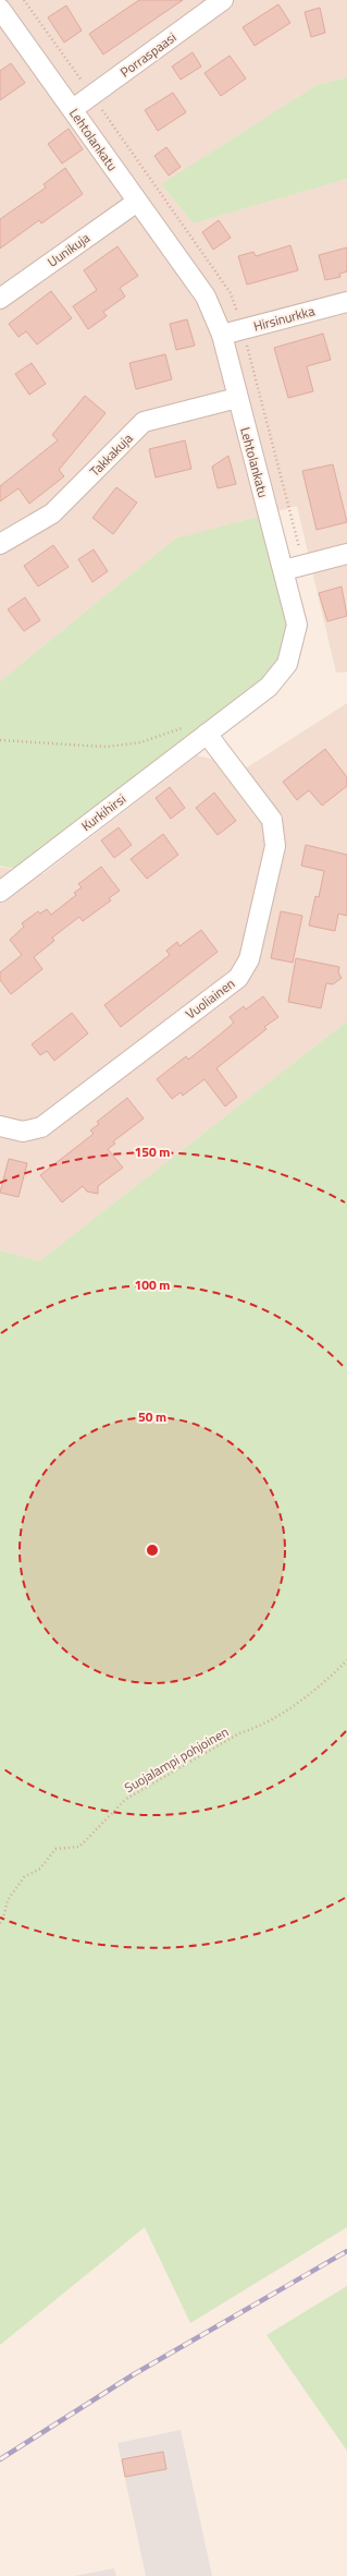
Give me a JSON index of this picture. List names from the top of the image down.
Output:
{
  "streets": {
    "street": [
      "Porraspaasi",
      "Lehtolankatu",
      "Uunikuja",
      "Hirsinurkka",
      "Takkakuja",
      "Kurkihirsi",
      "Vuoliainen"
    ],
    "path": ["Suojalampi pohjoinen"]
  },
  "crossings": [
    ["Porraspaasi", "Lehtolankatu"],
    ["Lehtolankatu", "Uunikuja"],
    ["Lehtolankatu", "Hirsinurkka"],
    ["Lehtolankatu", "Takkakuja"],
    ["Lehtolankatu", "Kurkihirsi"],
    ["Lehtolankatu", "Vuoliainen"],
    ["Kurkihirsi", "Vuoliainen"]
  ],
  "rings": ["150 m", "100 m", "50 m"]
}
